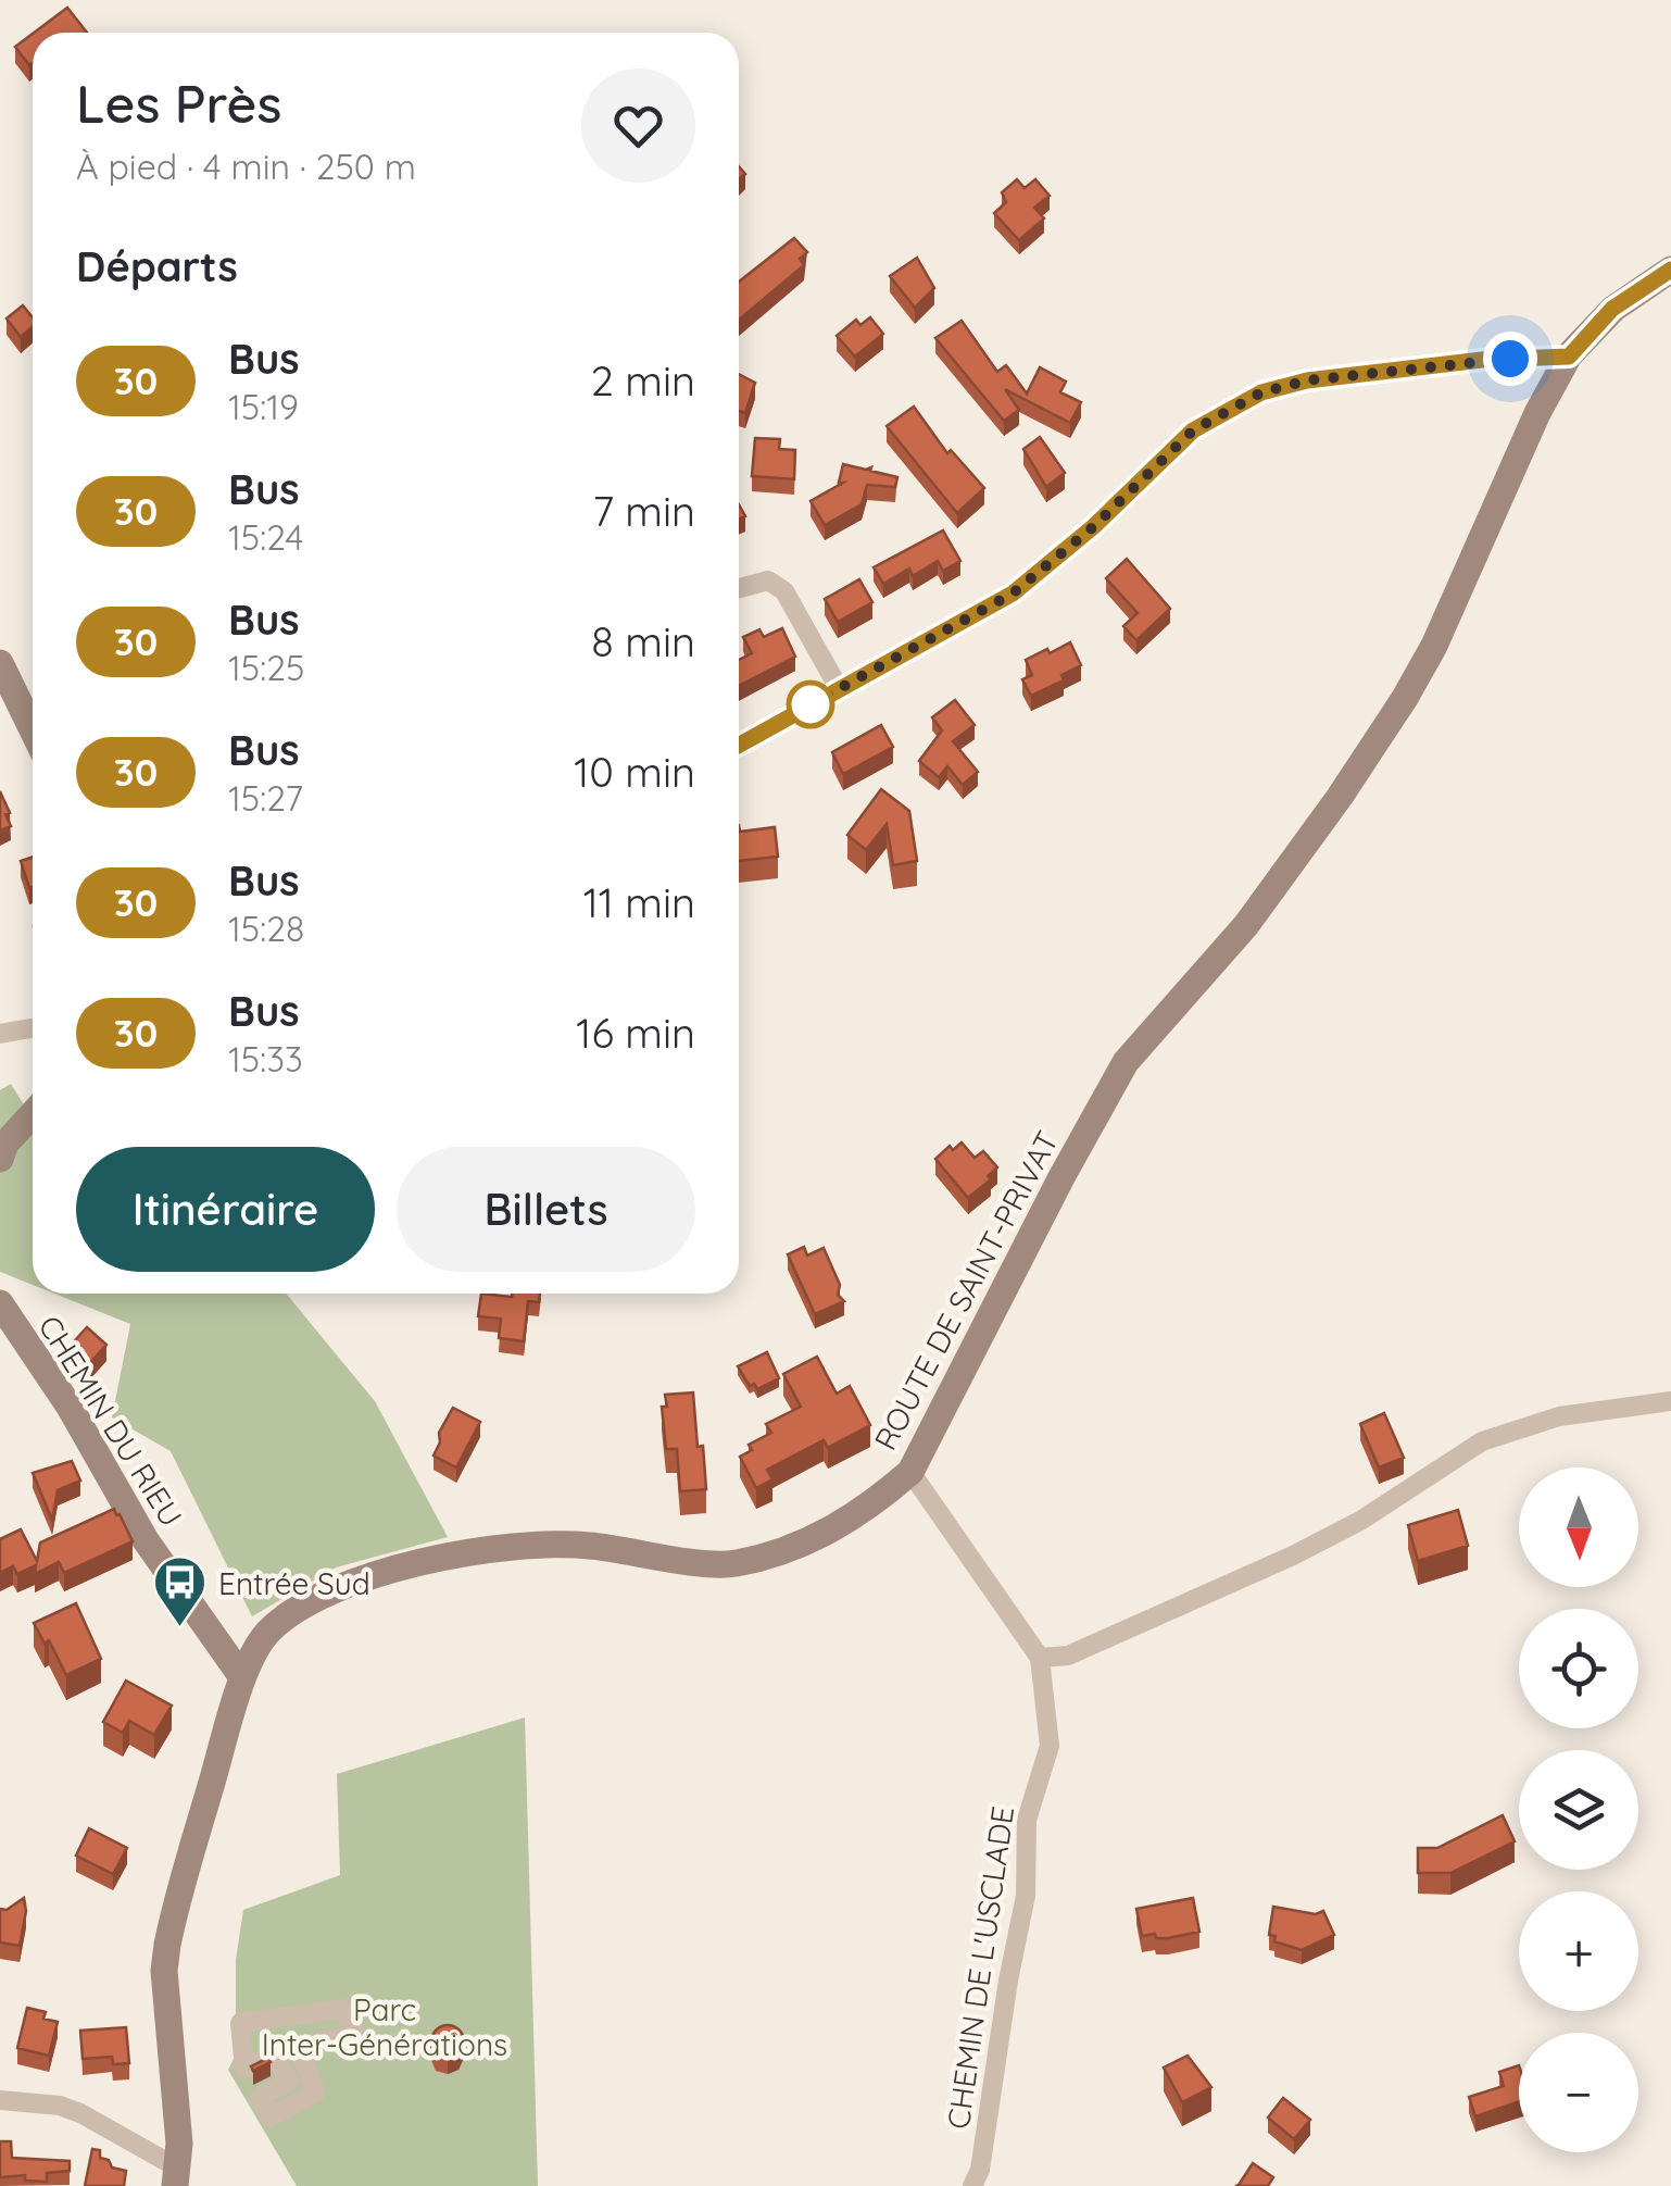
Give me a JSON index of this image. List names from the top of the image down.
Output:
{
  "streets": {
    "street": ["ROUTE DE SAINT-PRIVAT", "CHEMIN DU RIEU", "CHEMIN DE L'USCLADE"]
  },
  "crossings": [
    ["ROUTE DE SAINT-PRIVAT", "CHEMIN DU RIEU"],
    ["ROUTE DE SAINT-PRIVAT", "CHEMIN DE L'USCLADE"]
  ],
  "parks": ["Parc Inter-Générations"],
  "places": {
    "bus stop": ["Entrée Sud"]
  },
  "lines": ["bus line 30"],
  "north": "bottom",
  "page": {
    "heading": [
      ["Les Près", "À pied · 4 min · 250 m"],
      "Départs"
    ],
    "list": [
      {
        "mark": "30",
        "name": "Bus",
        "note": "15:19",
        "value": "2 min"
      },
      {
        "mark": "30",
        "name": "Bus",
        "note": "15:24",
        "value": "7 min"
      },
      {
        "mark": "30",
        "name": "Bus",
        "note": "15:25",
        "value": "8 min"
      },
      {
        "mark": "30",
        "name": "Bus",
        "note": "15:27",
        "value": "10 min"
      },
      {
        "mark": "30",
        "name": "Bus",
        "note": "15:28",
        "value": "11 min"
      },
      {
        "mark": "30",
        "name": "Bus",
        "note": "15:33",
        "value": "16 min"
      }
    ],
    "buttons": ["Itinéraire", "Billets"],
    "map_buttons": ["+", "−"]
  }
}
